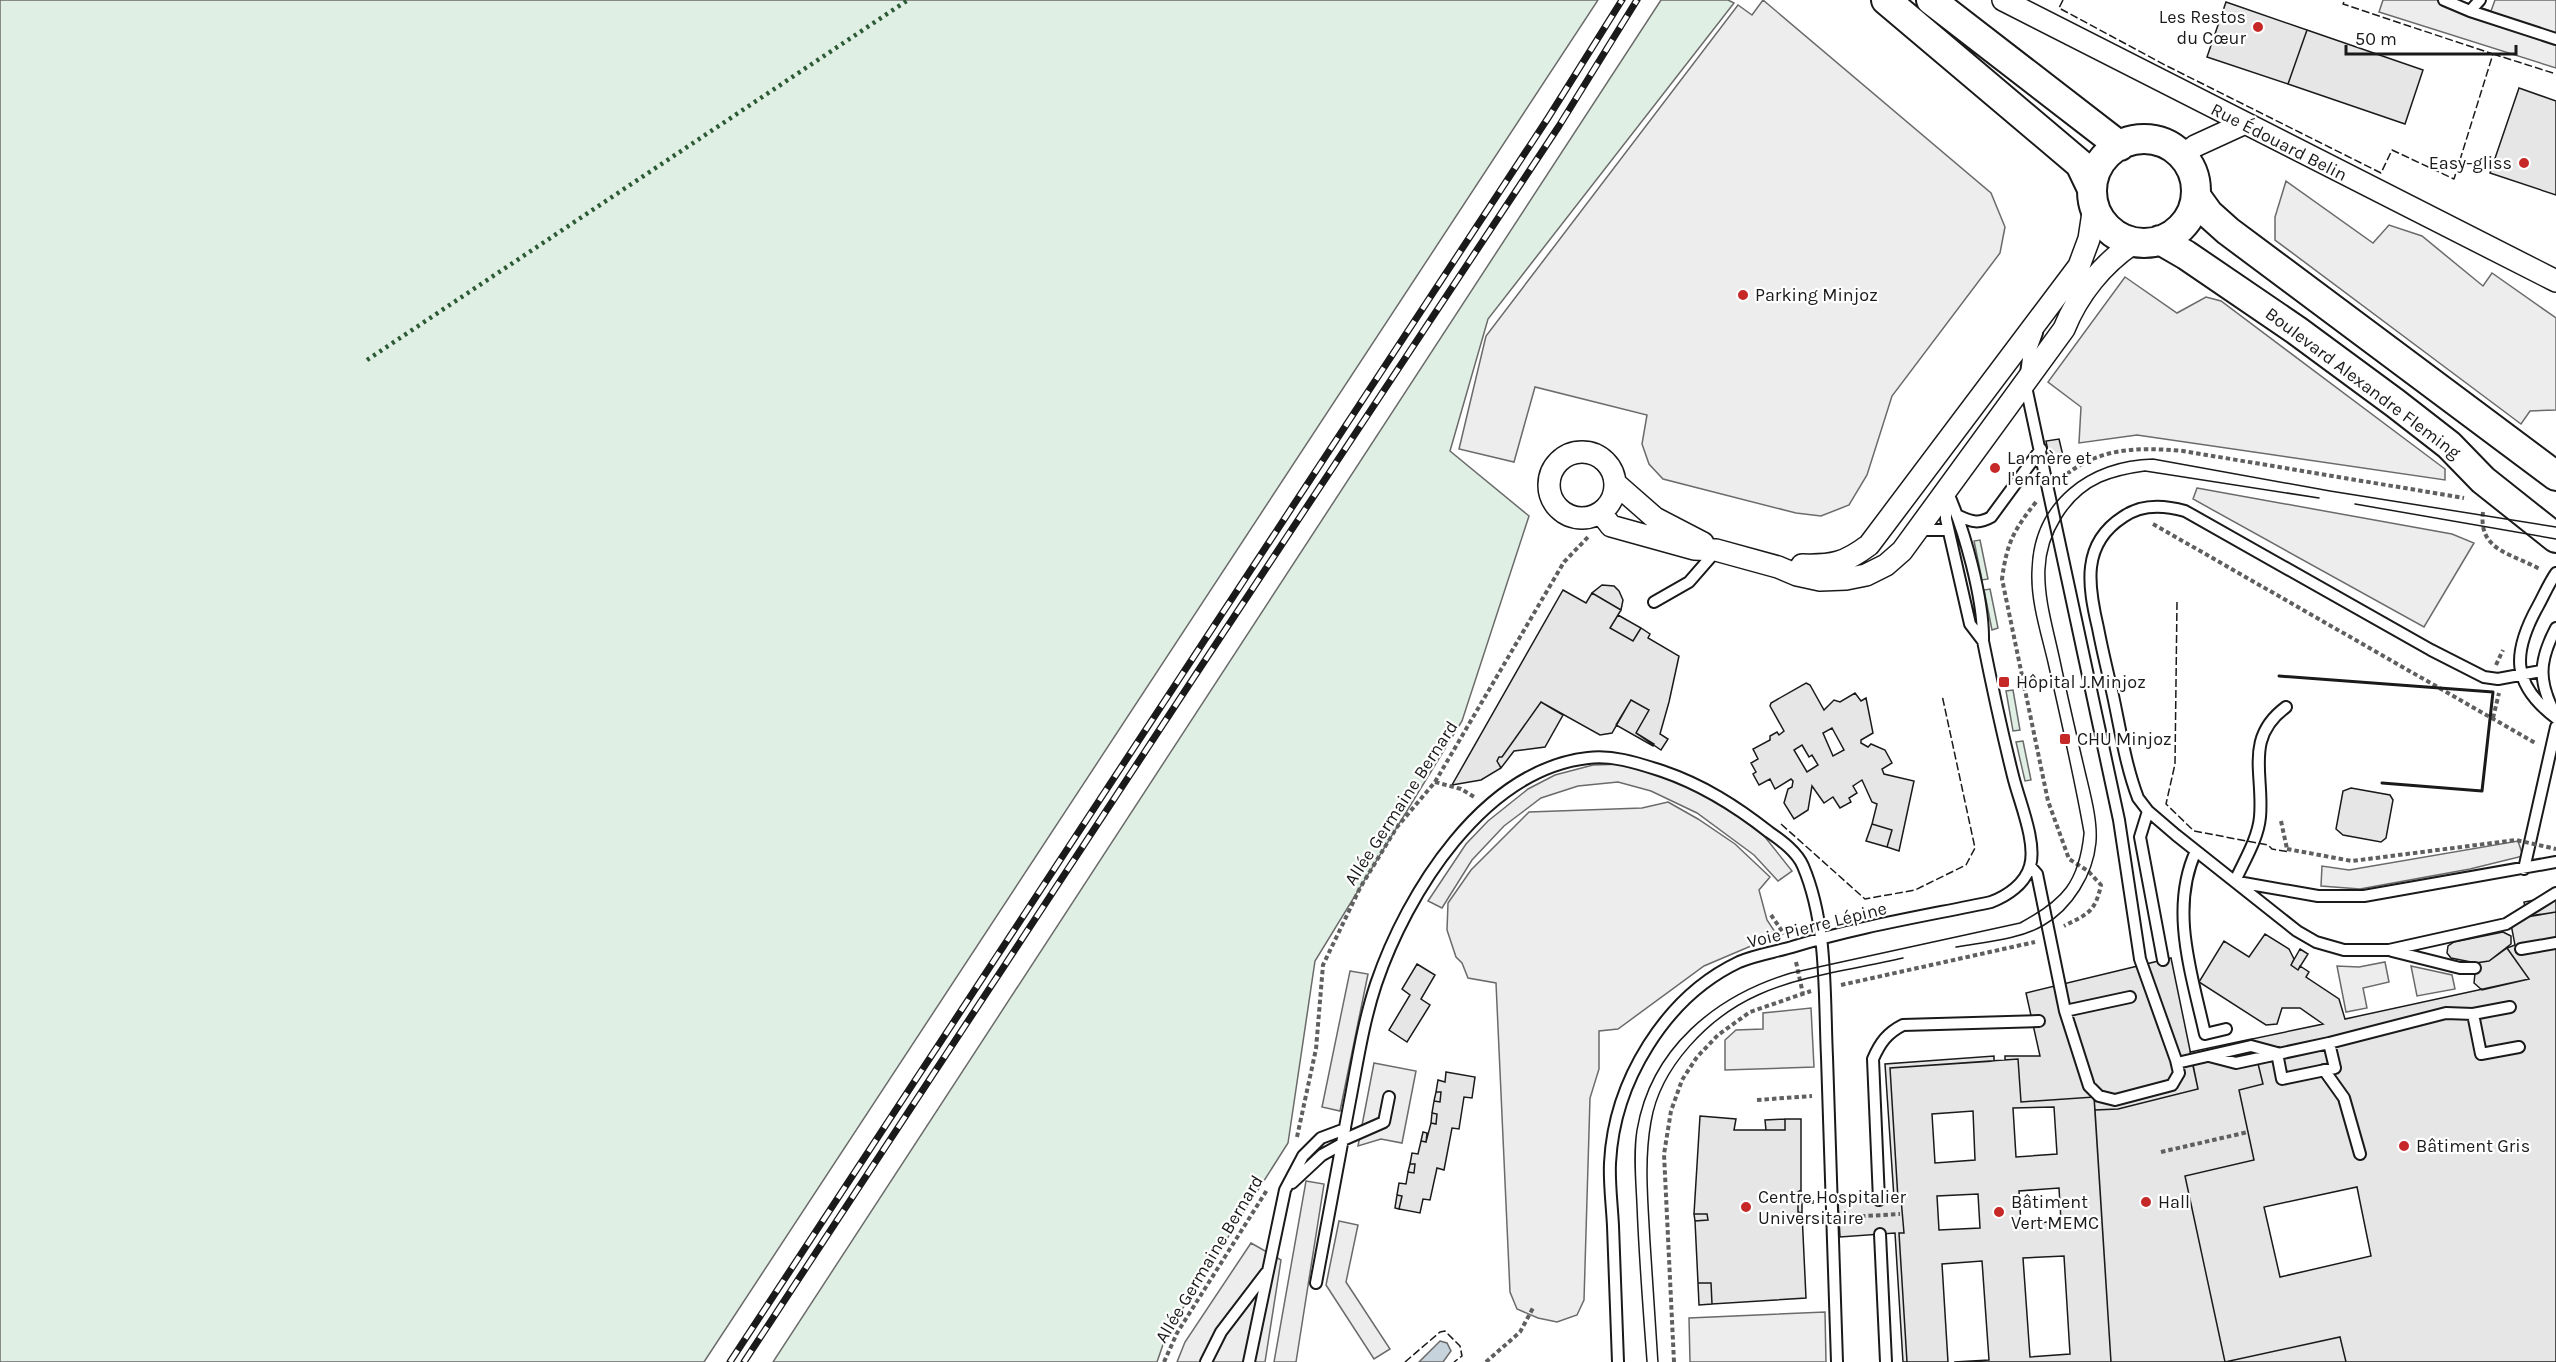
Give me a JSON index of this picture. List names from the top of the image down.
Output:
{
  "streets": {
    "street": ["Rue Édouard Belin", "Boulevard Alexandre Fleming"],
    "lane": ["Voie Pierre Lépine"],
    "path": ["Allée Germaine Bernard"]
  },
  "places": {
    "other": [
      "Les Restos du Cœur",
      "Easy-gliss",
      "Parking Minjoz",
      "La mère et l'enfant",
      "Bâtiment Gris",
      "Hall",
      "Centre Hospitalier Universitaire",
      "Bâtiment Vert MEMC"
    ],
    "transit": ["Hôpital J.Minjoz", "CHU Minjoz"]
  },
  "scale_bar": "50 m"
}
